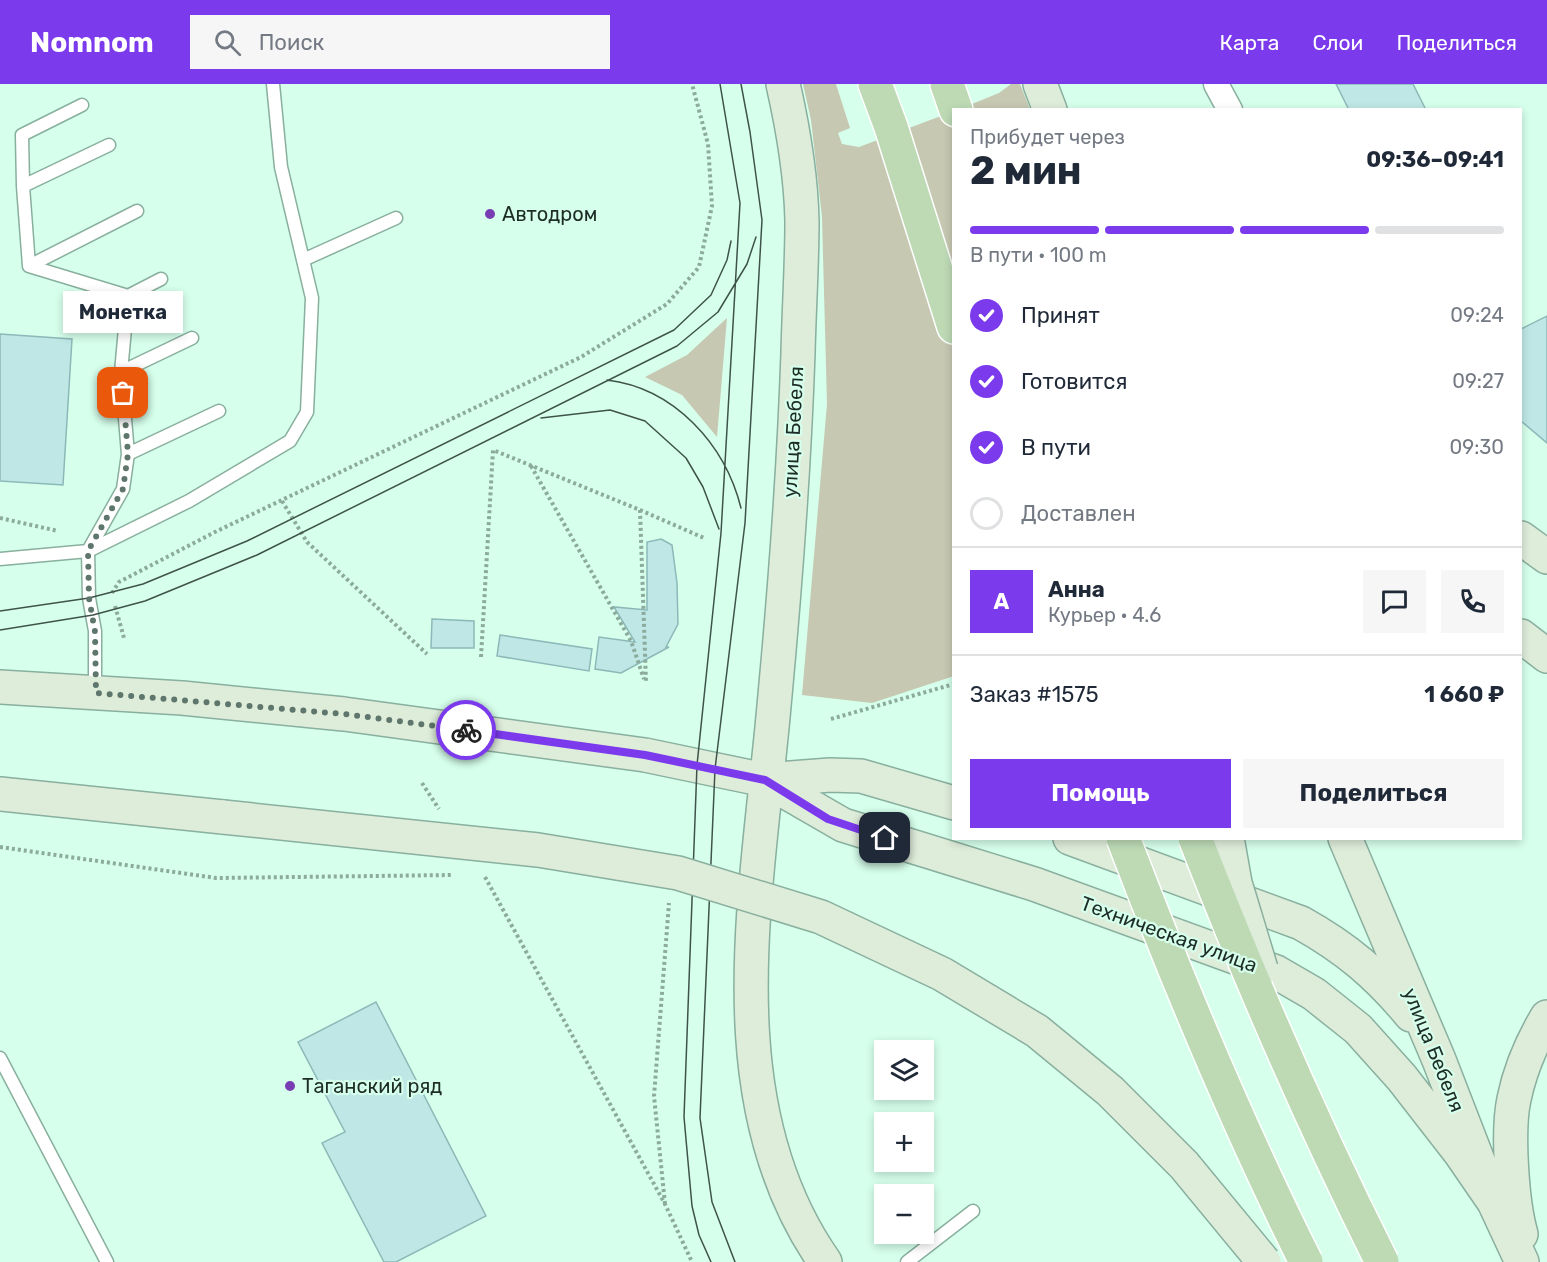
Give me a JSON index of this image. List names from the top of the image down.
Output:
{
  "streets": {
    "main road": ["улица Бебеля", "Техническая улица"]
  },
  "crossings": [
    ["улица Бебеля", "Техническая улица"]
  ],
  "places": ["Автодром", "Монетка", "Таганский ряд"],
  "page": {
    "header": "Nomnom",
    "search": "Поиск",
    "nav": ["Карта", "Слои", "Поделиться"],
    "heading": ["2 мин", "Прибудет через", "09:36–09:41"],
    "panel": [
      "Анна",
      "Курьер · 4.6",
      "Заказ #1575",
      "1 660 ₽"
    ],
    "bar": "В пути · 100 m",
    "list": [
      ["Принят", "09:24"],
      ["Готовится", "09:27"],
      ["В пути", "09:30"],
      "Доставлен"
    ],
    "bubble": "Монетка",
    "round": "А",
    "buttons": ["Помощь", "Поделиться"],
    "map_buttons": ["+", "−"]
  }
}
